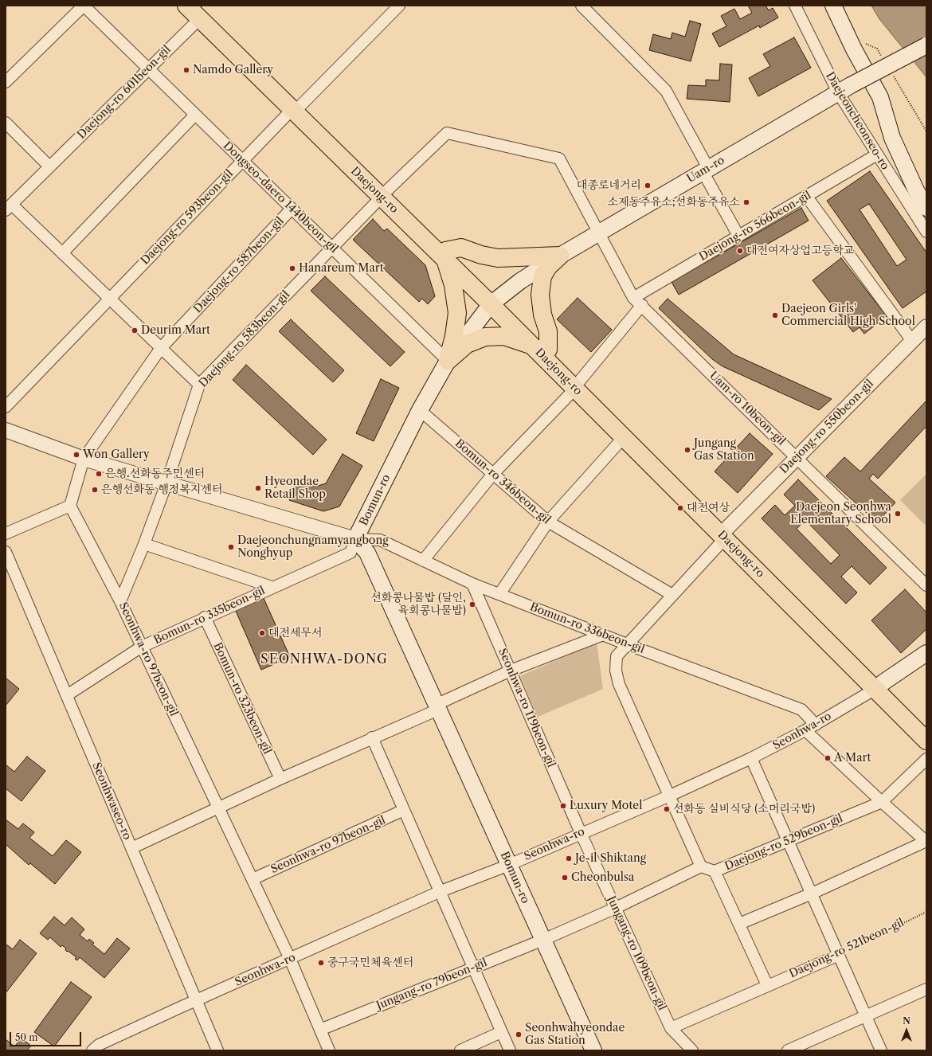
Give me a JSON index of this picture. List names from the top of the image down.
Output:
{
  "streets": {
    "main road": [
      "Uam-ro",
      "Daejong-ro",
      "Bomun-ro",
      "Seonhwa-ro"
    ],
    "street": [
      "Daejong-ro 601beon-gil",
      "Daejeoncheonseo-ro",
      "Dongseo-daero 1440beon-gil",
      "Daejong-ro 593beon-gil",
      "Daejong-ro 566beon-gil",
      "Daejong-ro 587beon-gil",
      "Daejong-ro 583beon-gil",
      "Uam-ro 10beon-gil",
      "Daejong-ro 550beon-gil",
      "Bomun-ro 346beon-gil",
      "Bomun-ro 335beon-gil",
      "Bomun-ro 336beon-gil",
      "Seonhwa-ro 97beon-gil",
      "Bomun-ro 323beon-gil",
      "Seonhwa-ro 119beon-gil",
      "Seonhwaseo-ro",
      "Daejong-ro 529beon-gil",
      "Daejong-ro 521beon-gil",
      "Jungang-ro 109beon-gil",
      "Jungang-ro 79beon-gil"
    ]
  },
  "crossings": [
    ["Daejong-ro 601beon-gil", "Daejong-ro"],
    ["Daejong-ro 601beon-gil", "Dongseo-daero 1440beon-gil"],
    ["Daejeoncheonseo-ro", "Uam-ro"],
    ["Daejeoncheonseo-ro", "Daejong-ro 566beon-gil"],
    ["Uam-ro", "Daejong-ro"],
    ["Uam-ro", "Daejong-ro 583beon-gil"],
    ["Uam-ro", "Uam-ro 10beon-gil"],
    ["Uam-ro", "Bomun-ro"],
    ["Daejong-ro", "Daejong-ro 593beon-gil"],
    ["Daejong-ro", "Daejong-ro 566beon-gil"],
    ["Daejong-ro", "Daejong-ro 583beon-gil"],
    ["Daejong-ro", "Daejong-ro 550beon-gil"],
    ["Daejong-ro", "Bomun-ro"],
    ["Daejong-ro", "Seonhwa-ro"],
    ["Dongseo-daero 1440beon-gil", "Daejong-ro 593beon-gil"],
    ["Dongseo-daero 1440beon-gil", "Daejong-ro 587beon-gil"],
    ["Dongseo-daero 1440beon-gil", "Daejong-ro 583beon-gil"],
    ["Dongseo-daero 1440beon-gil", "Bomun-ro"],
    ["Daejong-ro 566beon-gil", "Uam-ro 10beon-gil"],
    ["Daejong-ro 566beon-gil", "Bomun-ro 346beon-gil"],
    ["Daejong-ro 566beon-gil", "Bomun-ro 336beon-gil"],
    ["Daejong-ro 587beon-gil", "Seonhwa-ro 97beon-gil"],
    ["Daejong-ro 583beon-gil", "Uam-ro 10beon-gil"],
    ["Daejong-ro 583beon-gil", "Bomun-ro 335beon-gil"],
    ["Daejong-ro 583beon-gil", "Seonhwa-ro 97beon-gil"],
    ["Uam-ro 10beon-gil", "Daejong-ro 550beon-gil"],
    ["Bomun-ro 346beon-gil", "Bomun-ro"],
    ["Bomun-ro", "Bomun-ro 335beon-gil"],
    ["Bomun-ro", "Bomun-ro 336beon-gil"],
    ["Bomun-ro", "Seonhwa-ro"],
    ["Bomun-ro", "Jungang-ro 79beon-gil"],
    ["Bomun-ro 335beon-gil", "Bomun-ro 336beon-gil"],
    ["Bomun-ro 335beon-gil", "Seonhwa-ro 97beon-gil"],
    ["Bomun-ro 335beon-gil", "Bomun-ro 323beon-gil"],
    ["Bomun-ro 335beon-gil", "Seonhwaseo-ro"],
    ["Bomun-ro 336beon-gil", "Seonhwa-ro 119beon-gil"],
    ["Bomun-ro 336beon-gil", "Seonhwa-ro"],
    ["Seonhwa-ro 97beon-gil", "Seonhwa-ro"],
    ["Seonhwa-ro 119beon-gil", "Seonhwa-ro"],
    ["Seonhwa-ro 119beon-gil", "Jungang-ro 109beon-gil"],
    ["Seonhwa-ro", "Seonhwaseo-ro"],
    ["Seonhwa-ro", "Jungang-ro 109beon-gil"],
    ["Daejong-ro 521beon-gil", "Jungang-ro 109beon-gil"]
  ],
  "districts": ["SEONHWA-DONG"],
  "places": [
    "Namdo Gallery",
    "대종로네거리",
    "소제동주유소;선화동주유소",
    "대전여자상업고등학교",
    "Hanareum Mart",
    "Daejeon Girls' Commercial High School",
    "Deurim Mart",
    "Jungang Gas Station",
    "Won Gallery",
    "은행.선화동주민센터",
    "Hyeondae Retail Shop",
    "은행선화동 행정복지센터",
    "대전여상",
    "Daejeon Seonhwa Elementary School",
    "Daejeonchungnamyangbong Nonghyup",
    "선화콩나물밥 (달인, 육회콩나물밥)",
    "대전세무서",
    "A Mart",
    "Luxury Motel",
    "선화동 실비식당 (소머리국밥)",
    "Je-il Shiktang",
    "Cheonbulsa",
    "중구국민체육센터",
    "Seonhwahyeondae Gas Station"
  ],
  "scale_bar": "50 m",
  "north": "top"
}
